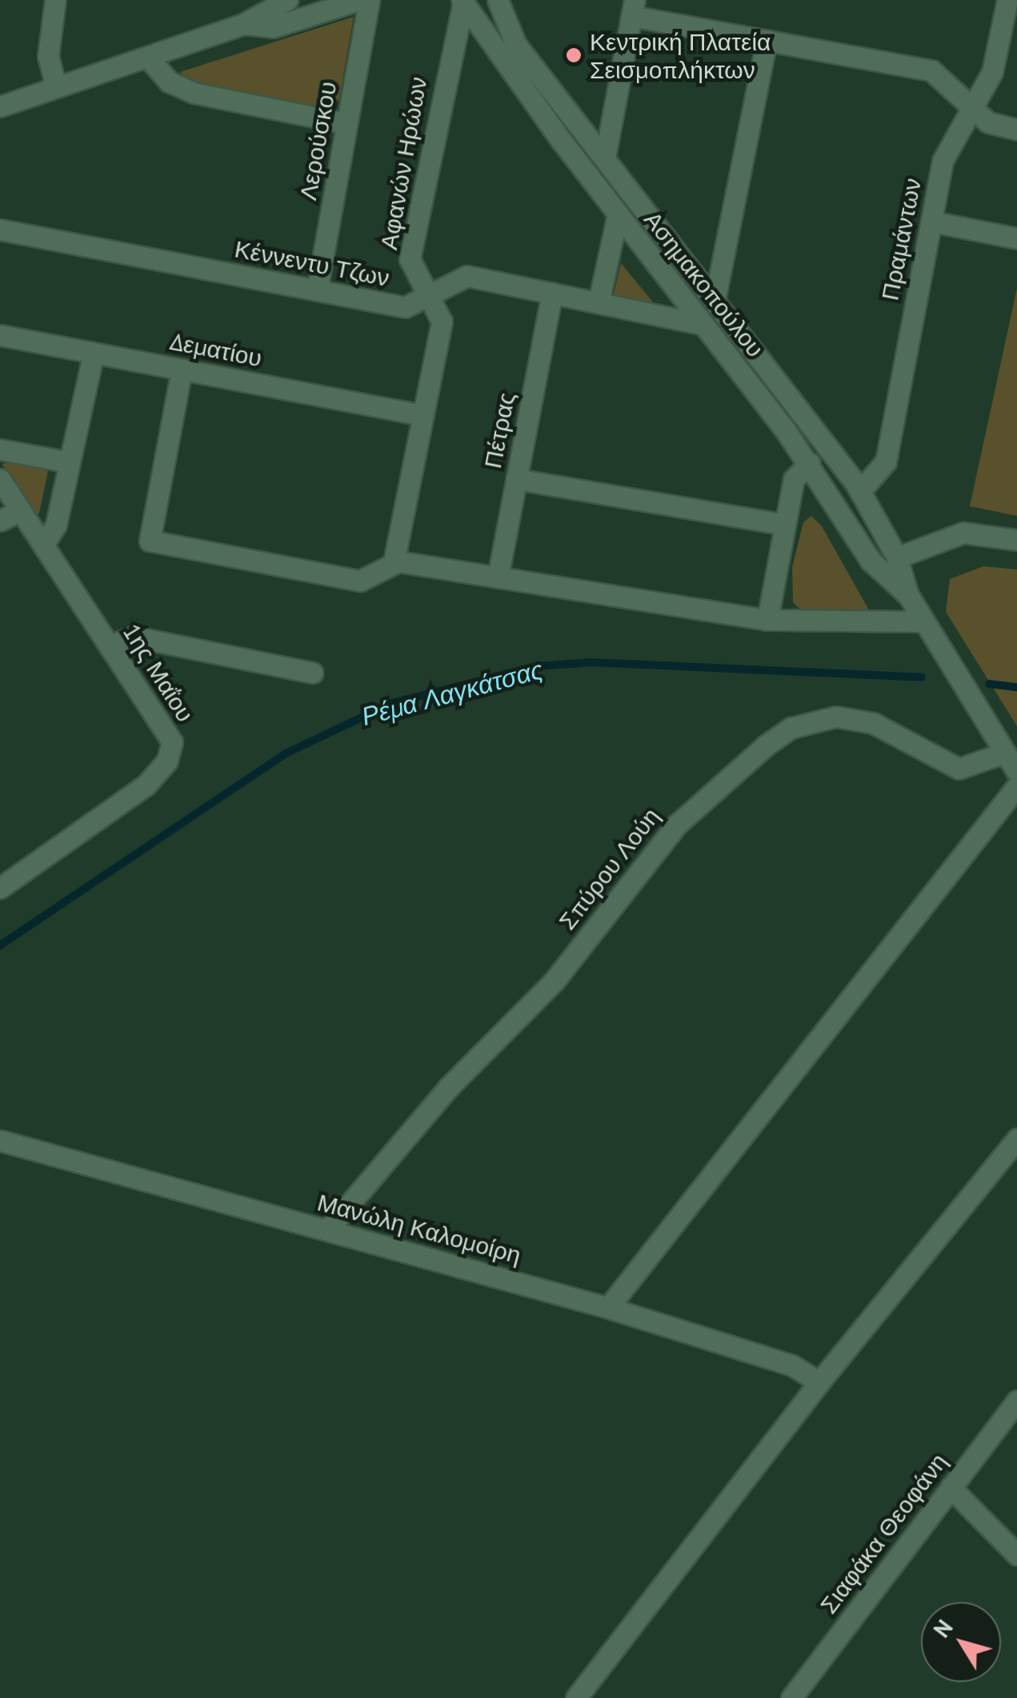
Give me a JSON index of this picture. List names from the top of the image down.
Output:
{
  "streets": {
    "street": [
      "Λερούσκου",
      "Αφανών Ηρώων",
      "Πραμάντων",
      "Κέννεντυ Τζων",
      "Ασημακοπούλου",
      "Δεματίου",
      "Πέτρας",
      "1ης Μαΐου",
      "Σπύρου Λούη",
      "Μανώλη Καλομοίρη",
      "Σιαφάκα Θεοφάνη"
    ]
  },
  "crossings": [
    ["Λερούσκου", "Κέννεντυ Τζων"],
    ["Αφανών Ηρώων", "Κέννεντυ Τζων"],
    ["Αφανών Ηρώων", "Ασημακοπούλου"],
    ["Αφανών Ηρώων", "Δεματίου"],
    ["Πραμάντων", "Ασημακοπούλου"],
    ["Κέννεντυ Τζων", "Ασημακοπούλου"],
    ["Κέννεντυ Τζων", "Πέτρας"],
    ["Ασημακοπούλου", "Σπύρου Λούη"],
    ["Σπύρου Λούη", "Μανώλη Καλομοίρη"]
  ],
  "water": ["Ρέμα Λαγκάτσας"],
  "places": ["Κεντρική Πλατεία Σεισμοπλήκτων"],
  "north": "top left"
}
